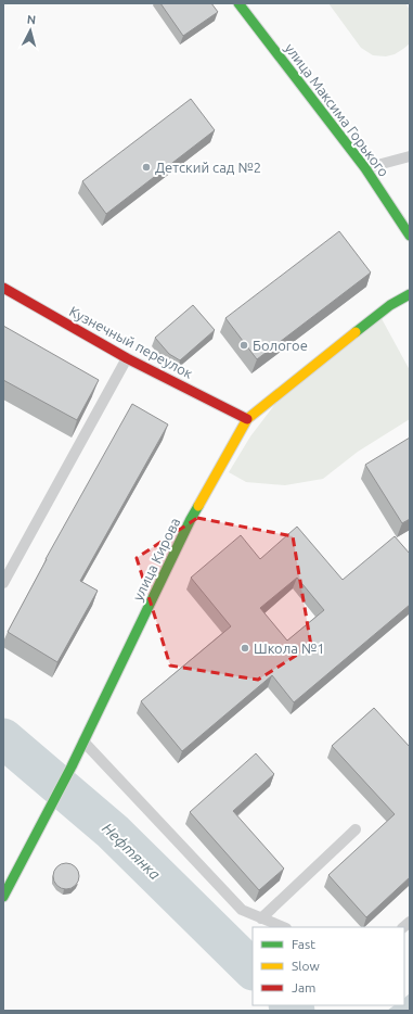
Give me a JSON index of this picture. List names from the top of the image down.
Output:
{
  "streets": {
    "main road": ["улица Максима Горького", "Кузнечный переулок", "улица Кирова"]
  },
  "crossings": [
    ["Кузнечный переулок", "улица Кирова"]
  ],
  "water": ["Нефтянка"],
  "places": ["Детский сад №2", "Бологое", "Школа №1"],
  "legend": ["Fast", "Slow", "Jam"],
  "north": "top"
}
